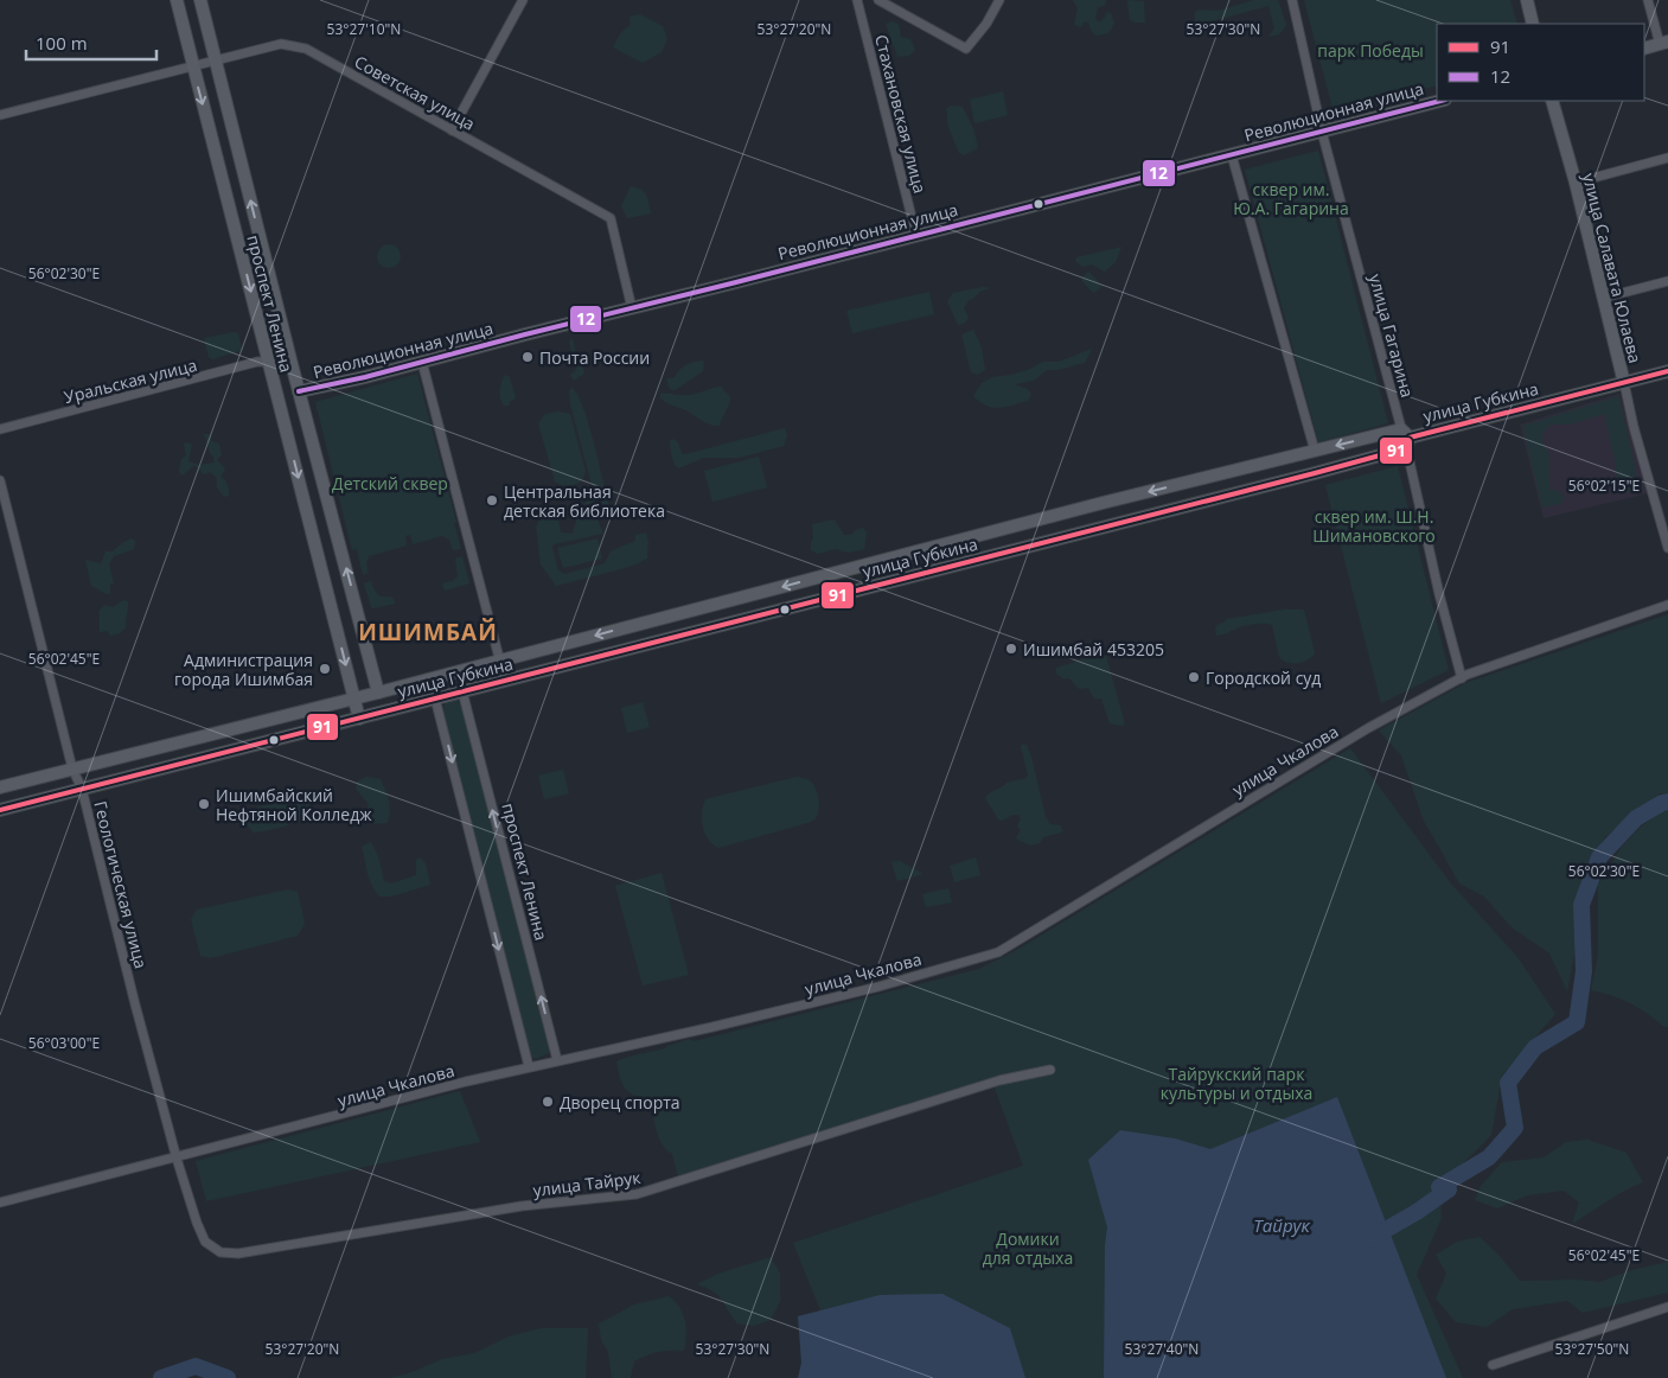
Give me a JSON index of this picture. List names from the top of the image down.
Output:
{
  "streets": {
    "main road": [
      "Революционная улица",
      "улица Салавата Юлаева",
      "проспект Ленина",
      "улица Губкина"
    ],
    "street": [
      "Советская улица",
      "Стахановская улица",
      "улица Гагарина",
      "Уральская улица",
      "улица Чкалова",
      "Геологическая улица",
      "улица Тайрук"
    ]
  },
  "crossings": [
    ["Советская улица", "Революционная улица"],
    ["Советская улица", "проспект Ленина"],
    ["Революционная улица", "Стахановская улица"],
    ["Революционная улица", "проспект Ленина"],
    ["Революционная улица", "улица Гагарина"],
    ["улица Салавата Юлаева", "улица Губкина"],
    ["проспект Ленина", "Уральская улица"],
    ["проспект Ленина", "улица Губкина"],
    ["проспект Ленина", "улица Чкалова"],
    ["улица Гагарина", "улица Губкина"],
    ["улица Гагарина", "улица Чкалова"],
    ["улица Губкина", "Геологическая улица"],
    ["улица Чкалова", "Геологическая улица"],
    ["улица Чкалова", "улица Тайрук"],
    ["Геологическая улица", "улица Тайрук"]
  ],
  "districts": ["ИШИМБАЙ"],
  "water": ["Тайрук"],
  "parks": [
    "парк Победы",
    "сквер им. Ю.А. Гагарина",
    "Детский сквер",
    "сквер им. Ш.Н. Шимановского",
    "Тайрукский парк культуры и отдыха",
    "Домики для отдыха"
  ],
  "places": [
    "Почта России",
    "Центральная детская библиотека",
    "Ишимбай 453205",
    "Администрация города Ишимбая",
    "Городской суд",
    "Ишимбайский Нефтяной Колледж",
    "Дворец спорта"
  ],
  "lines": ["transit line 12", "transit line 91"],
  "legend": ["91", "12"],
  "scale_bar": "100 m",
  "coordinates": [
    "53°27'10\"N",
    "53°27'20\"N",
    "53°27'30\"N",
    "56°02'30\"E",
    "56°02'15\"E",
    "56°02'45\"E",
    "56°03'00\"E",
    "53°27'40\"N",
    "53°27'50\"N"
  ]
}
